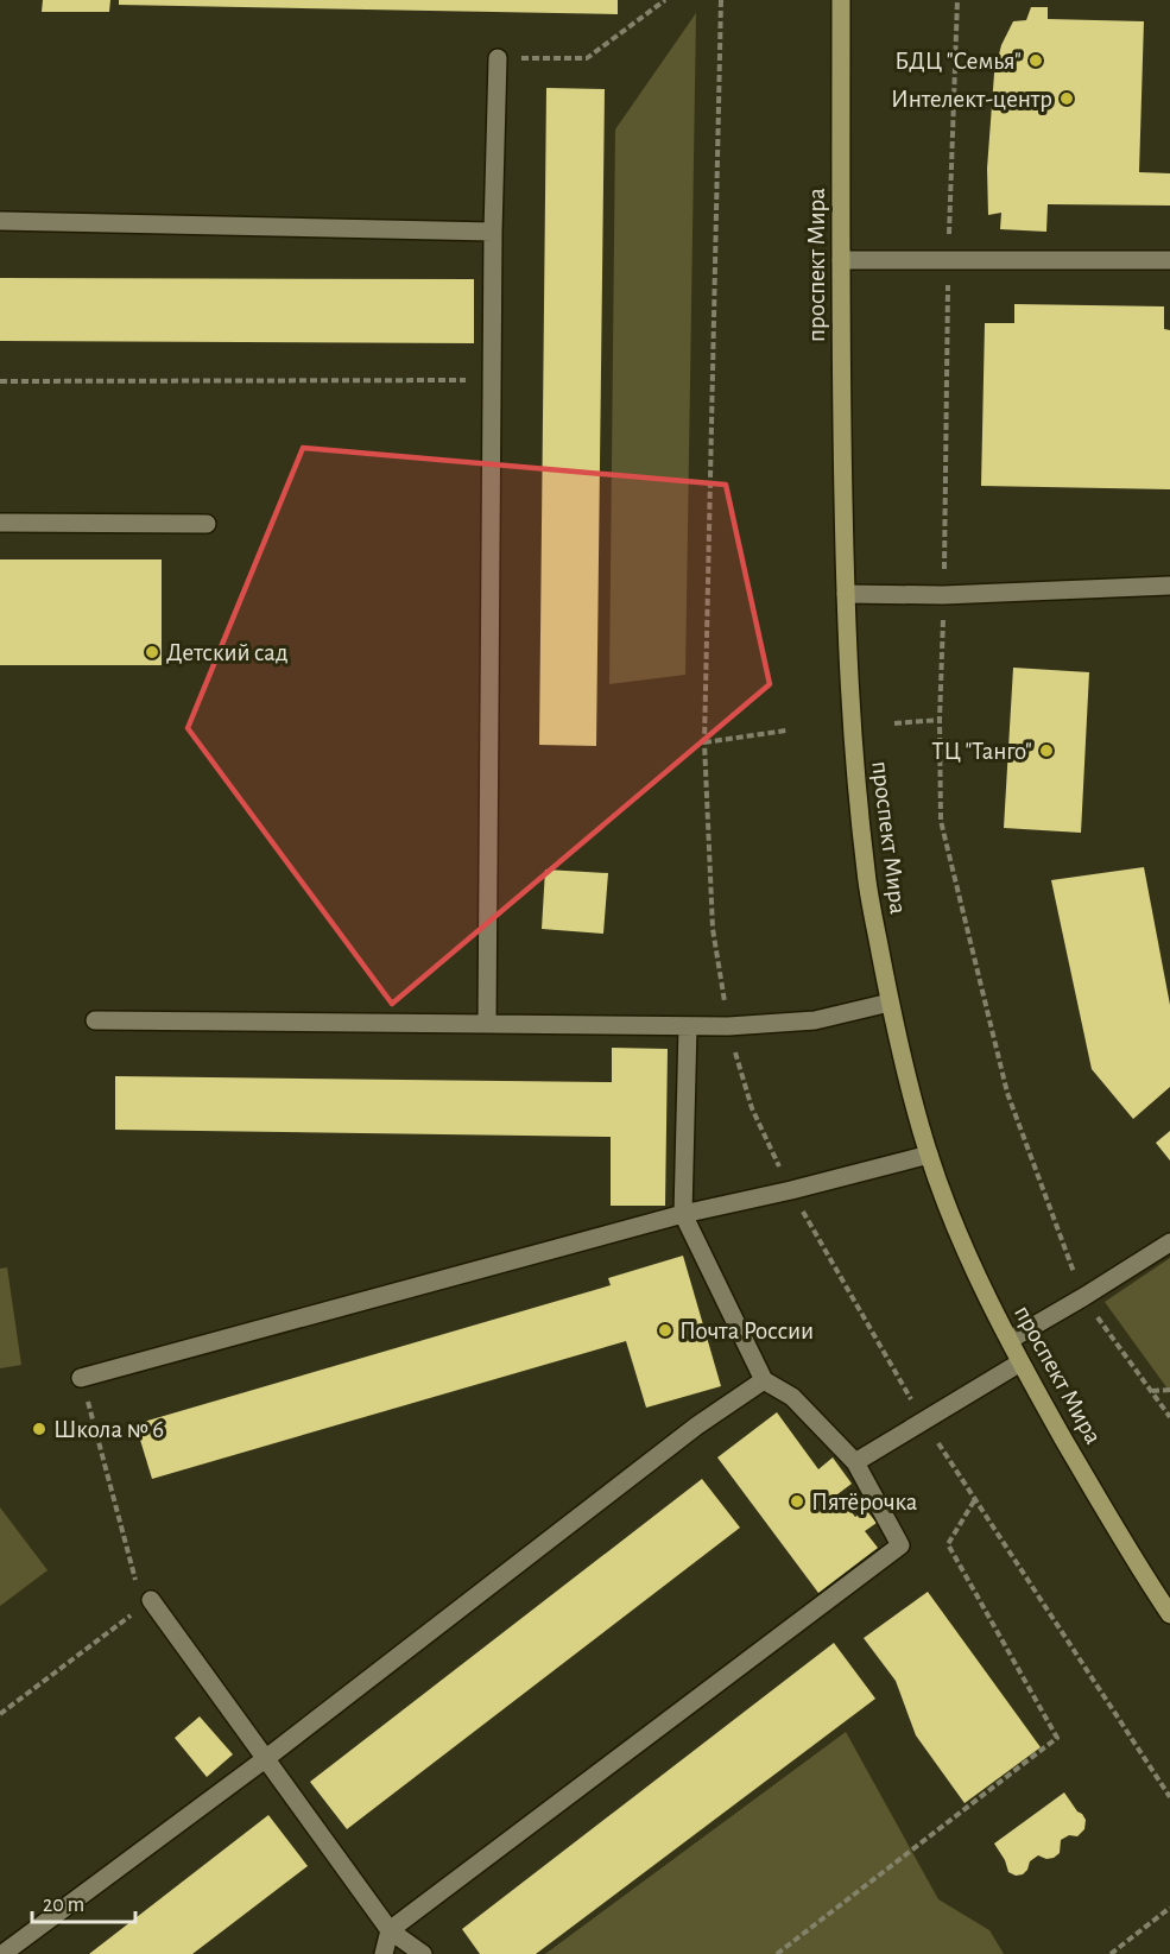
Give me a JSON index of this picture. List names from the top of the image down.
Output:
{
  "streets": {
    "main road": ["проспект Мира"]
  },
  "places": [
    "БДЦ \"Семья\"",
    "Интелект-центр",
    "Детский сад",
    "ТЦ \"Танго\"",
    "Почта России",
    "Школа № 6",
    "Пятёрочка"
  ],
  "scale_bar": "20 m"
}
